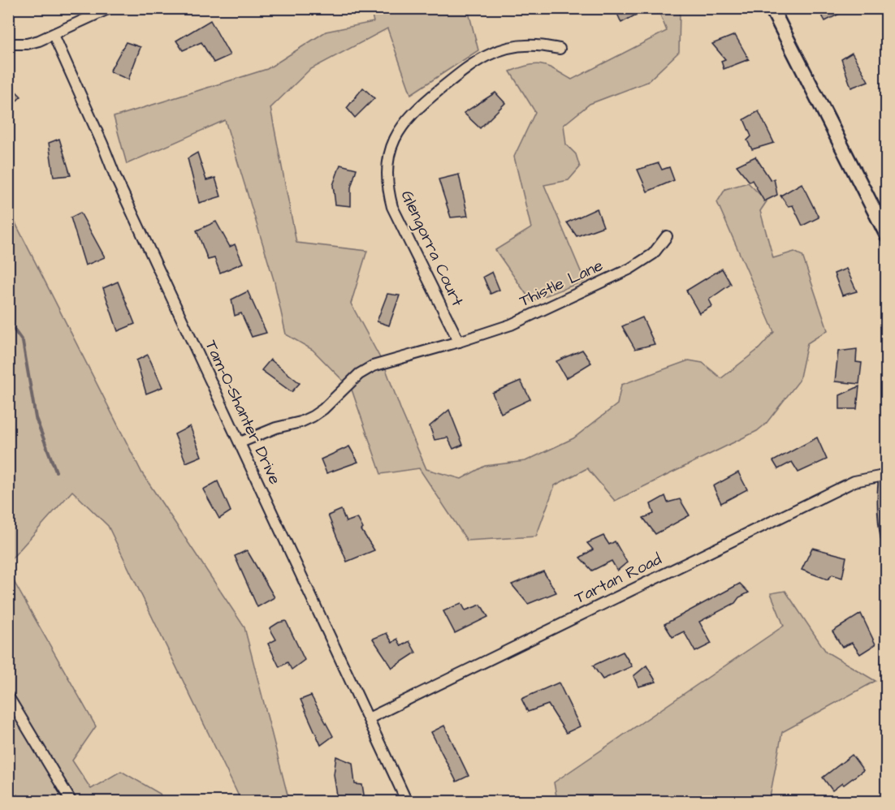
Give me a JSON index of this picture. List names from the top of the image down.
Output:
{
  "streets": {
    "street": [
      "Glengorra Court",
      "Thistle Lane",
      "Tam-O-Shanter Drive",
      "Tartan Road"
    ]
  },
  "crossings": [
    ["Glengorra Court", "Thistle Lane"],
    ["Tam-O-Shanter Drive", "Tartan Road"]
  ]
}
